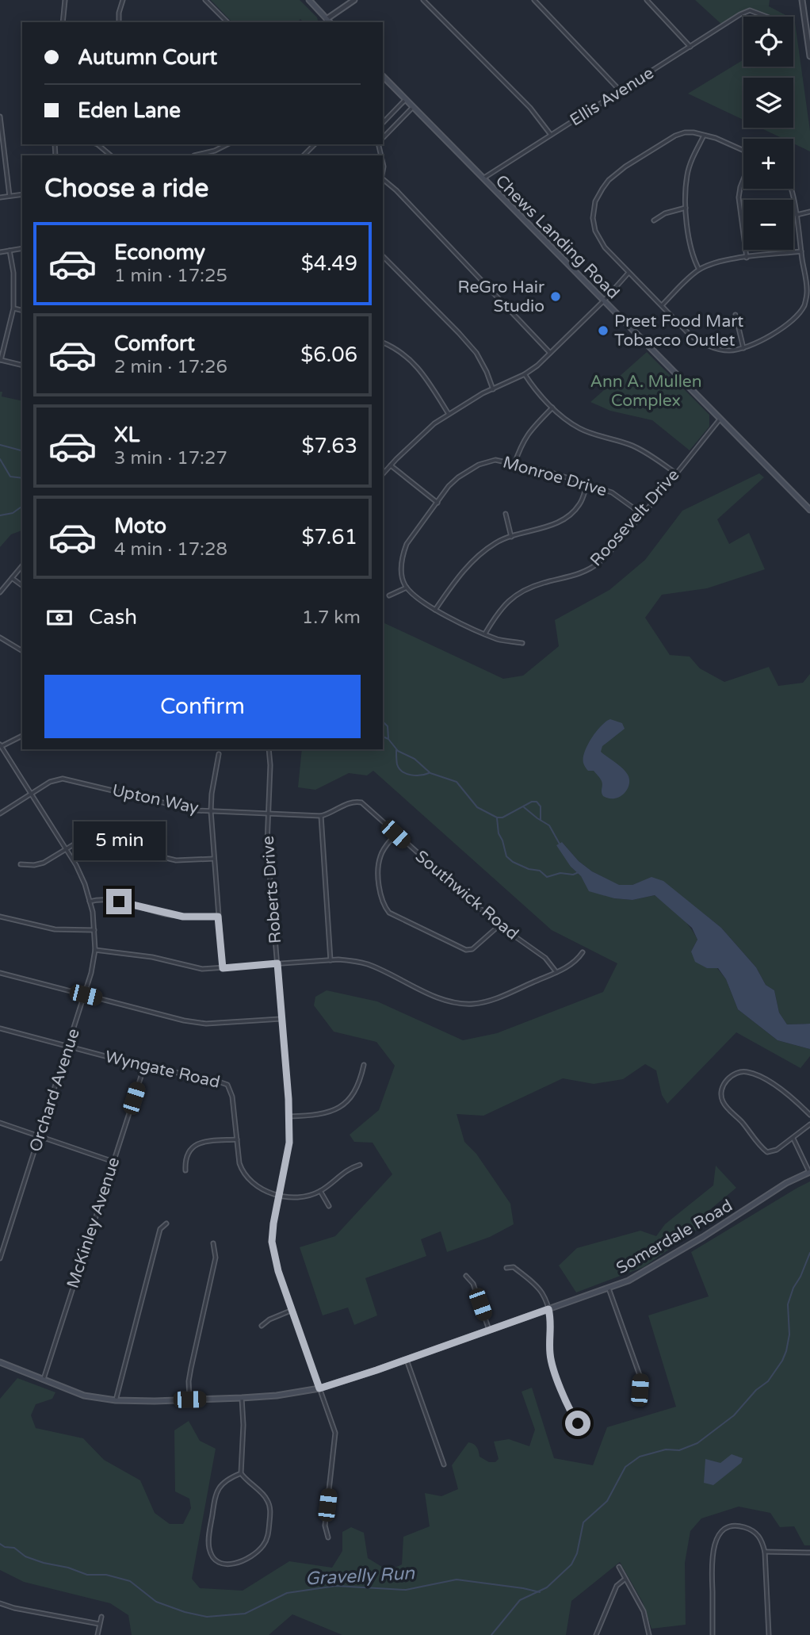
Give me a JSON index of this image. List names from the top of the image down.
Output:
{
  "streets": {
    "main road": ["Chews Landing Road", "Somerdale Road"],
    "street": [
      "Ellis Avenue",
      "Monroe Drive",
      "Roosevelt Drive",
      "Upton Way",
      "Roberts Drive",
      "Southwick Road",
      "Wyngate Road",
      "Orchard Avenue",
      "McKinley Avenue"
    ]
  },
  "crossings": [
    ["Ellis Avenue", "Chews Landing Road"],
    ["Chews Landing Road", "Roosevelt Drive"],
    ["Monroe Drive", "Roosevelt Drive"],
    ["Upton Way", "Roberts Drive"],
    ["Upton Way", "Southwick Road"],
    ["Upton Way", "Orchard Avenue"],
    ["Roberts Drive", "Wyngate Road"],
    ["Roberts Drive", "Somerdale Road"],
    ["Wyngate Road", "Orchard Avenue"],
    ["Wyngate Road", "McKinley Avenue"],
    ["McKinley Avenue", "Somerdale Road"]
  ],
  "water": ["Gravelly Run"],
  "parks": ["Ann A. Mullen Complex"],
  "places": ["ReGro Hair Studio", "Preet Food Mart Tobacco Outlet"],
  "page": {
    "map_buttons": ["+", "−"],
    "banner": ["Autumn Court", "Eden Lane"],
    "heading": "Choose a ride",
    "list": [
      {
        "name": "Economy",
        "note": "1 min · 17:25",
        "value": "$4.49"
      },
      {
        "name": "Comfort",
        "note": "2 min · 17:26",
        "value": "$6.06"
      },
      {
        "name": "XL",
        "note": "3 min · 17:27",
        "value": "$7.63"
      },
      {
        "name": "Moto",
        "note": "4 min · 17:28",
        "value": "$7.61"
      }
    ],
    "pay": ["Cash", "1.7 km"],
    "buttons": "Confirm",
    "bubble": "5 min"
  }
}
